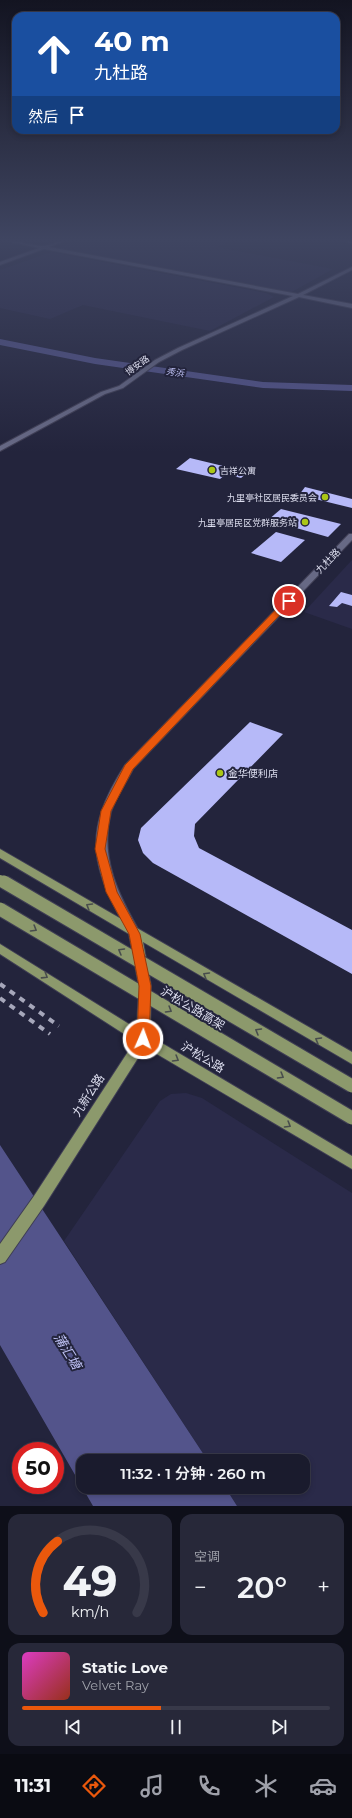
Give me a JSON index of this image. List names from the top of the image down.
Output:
{
  "streets": {
    "main road": ["沪松公路高架", "沪松公路", "九新公路"],
    "street": ["博安路", "九杜路"]
  },
  "crossings": [
    ["沪松公路", "九新公路"]
  ],
  "water": ["秀浜", "蒲汇塘"],
  "places": [
    "吉祥公寓",
    "九里亭社区居民委员会",
    "九里亭居民区党群服务站",
    "金华便利店"
  ],
  "page": {
    "turn": ["40 m", "九杜路"],
    "then": "然后",
    "limit": "50",
    "trip": "11:32 · 1 分钟 · 260 m",
    "tile": "空调",
    "heat": ["−", "20°", "+"],
    "song": ["Static Love", "Velvet Ray"],
    "tabs": "11:31",
    "gauge": ["49", "km/h"]
  }
}
